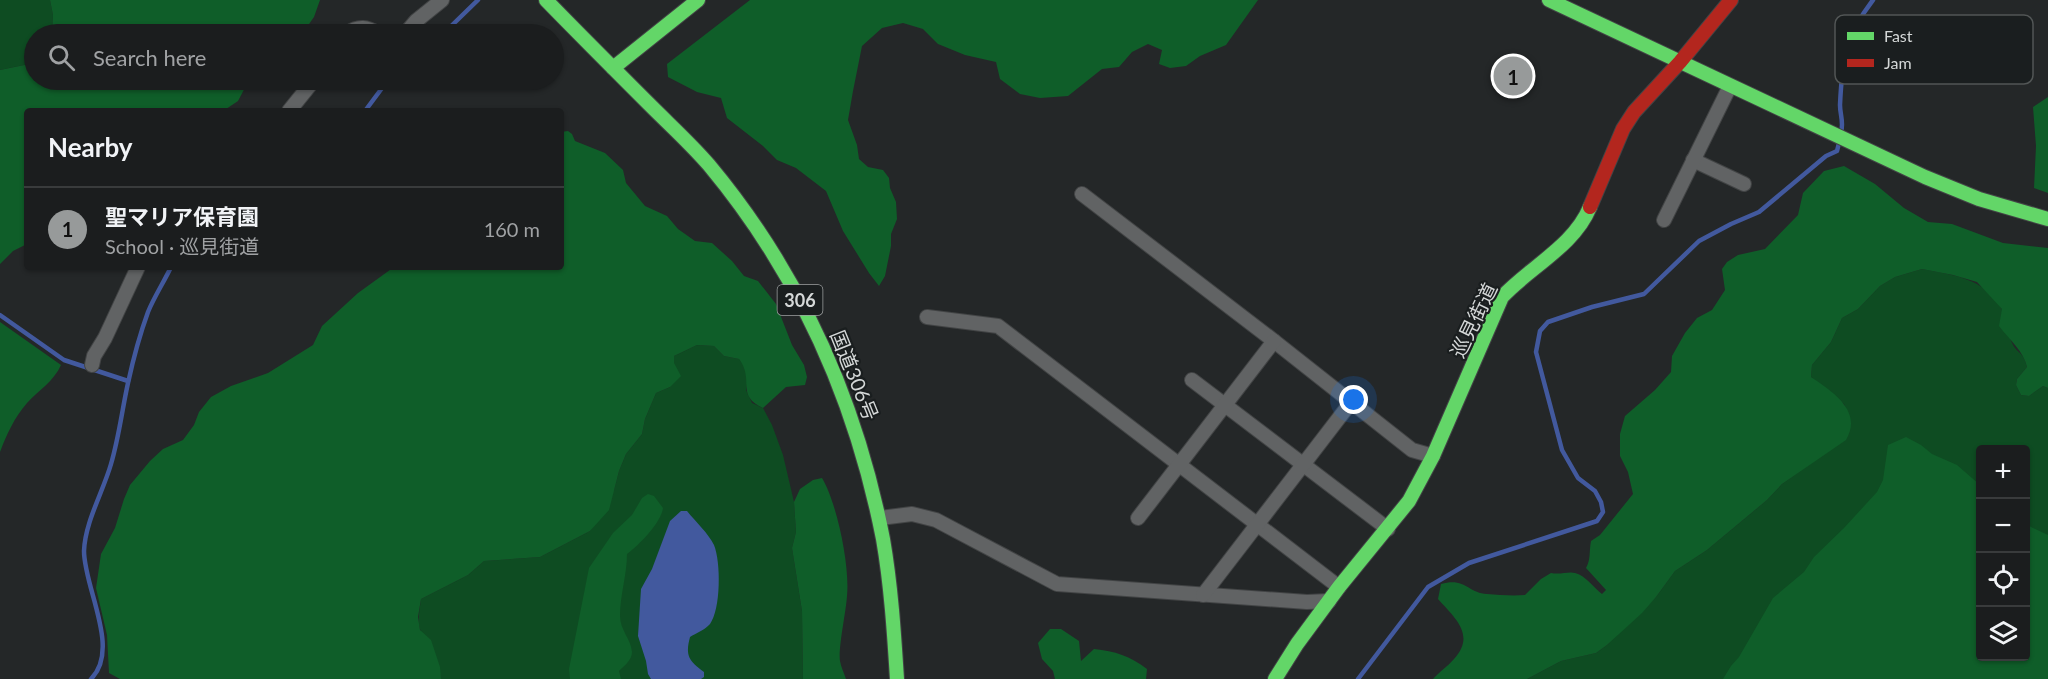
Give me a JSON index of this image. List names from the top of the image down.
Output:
{
  "streets": {
    "main road": ["306", "巡見街道", "国道306号"]
  },
  "legend": ["Fast", "Jam"],
  "page": {
    "search": "Search here",
    "pins": "1",
    "heading": "Nearby",
    "list": [
      {
        "mark": "1",
        "name": "聖マリア保育園",
        "note": "School · 巡見街道",
        "value": "160 m"
      }
    ],
    "map_buttons": ["+", "−"]
  }
}
